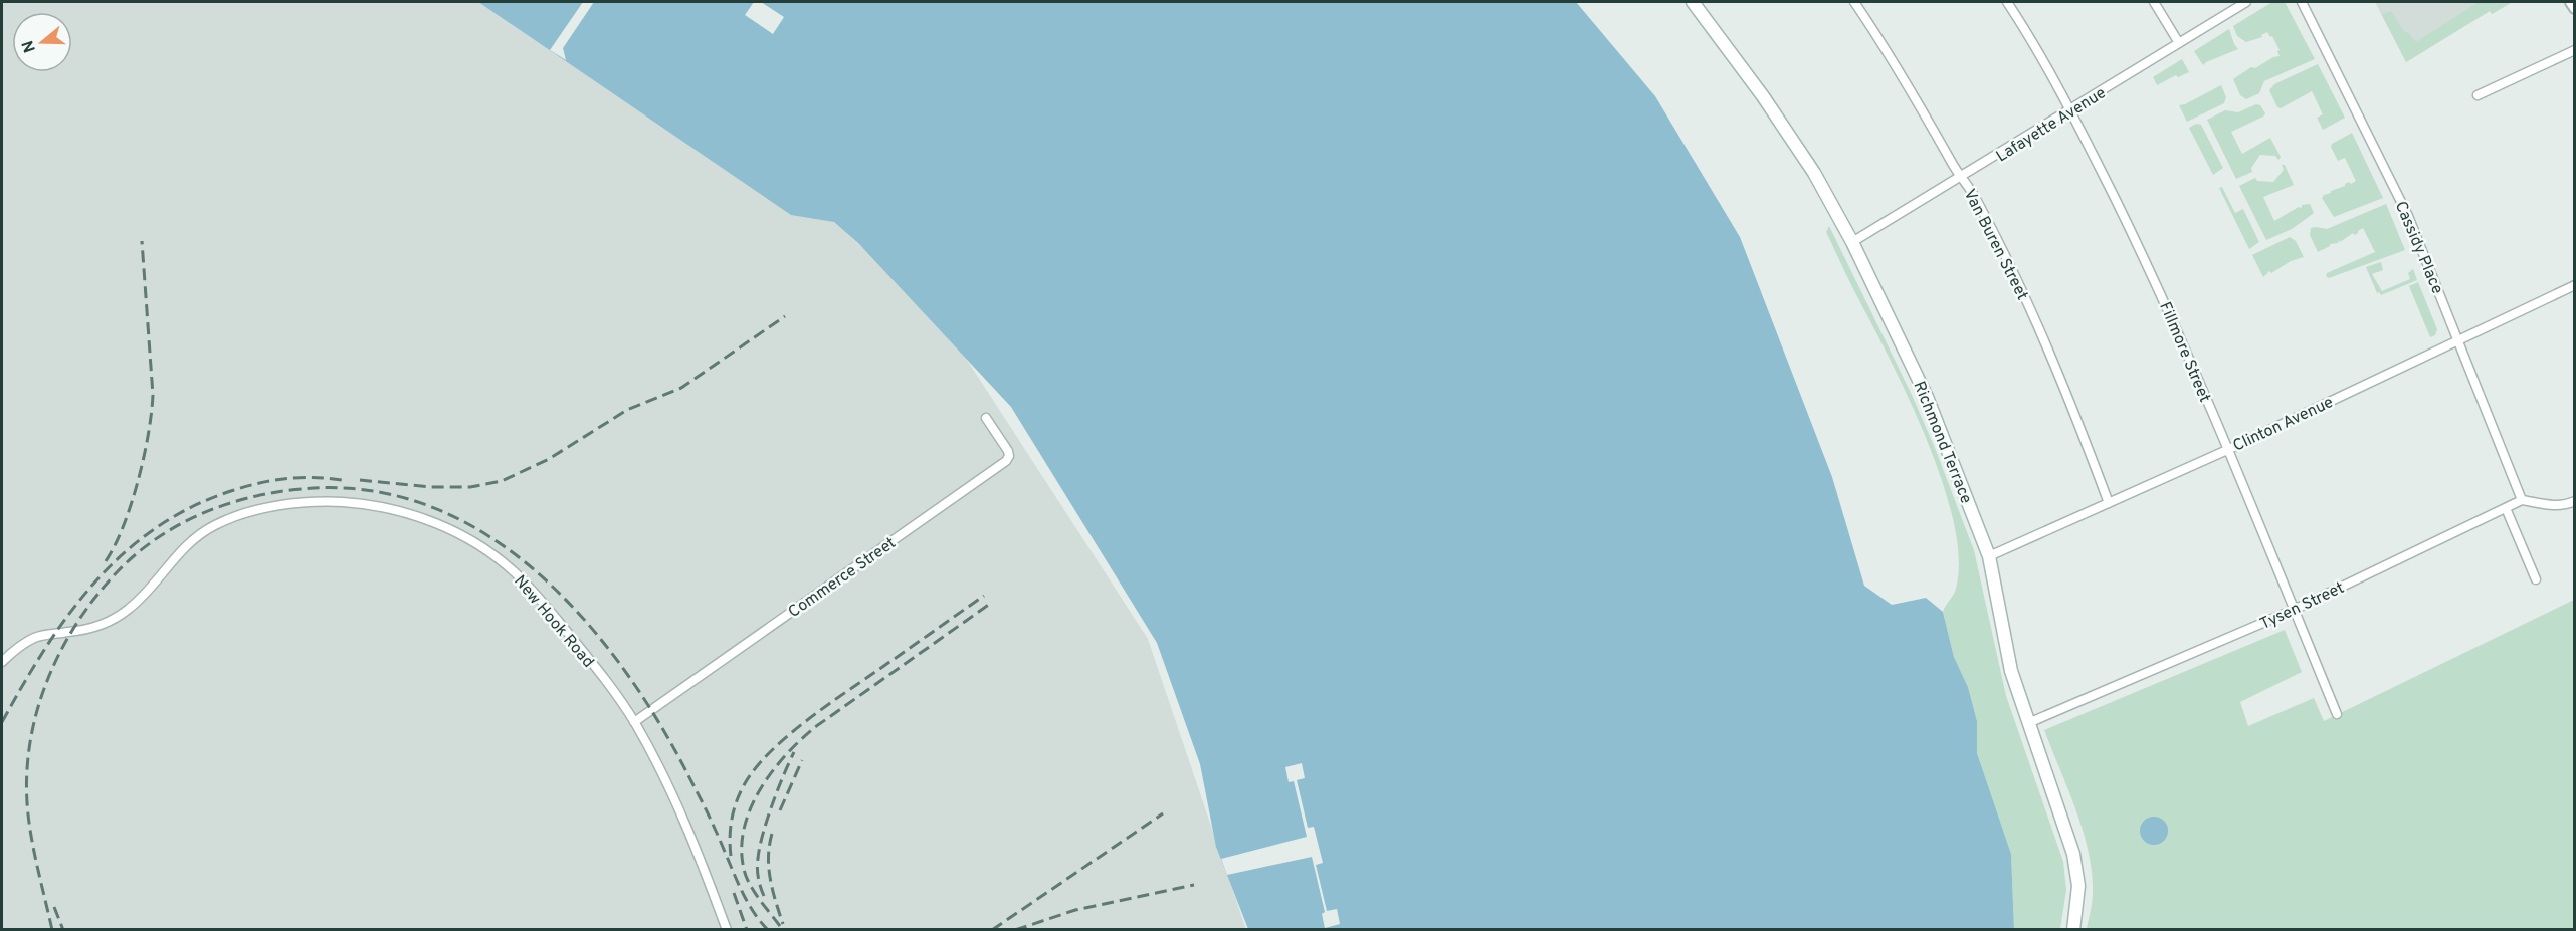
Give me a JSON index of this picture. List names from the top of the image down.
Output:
{
  "streets": {
    "main road": ["Richmond Terrace"],
    "street": [
      "Lafayette Avenue",
      "Van Buren Street",
      "Cassidy Place",
      "Fillmore Street",
      "Clinton Avenue",
      "Commerce Street",
      "Tysen Street",
      "New Hook Road"
    ]
  },
  "crossings": [
    ["Lafayette Avenue", "Van Buren Street"],
    ["Lafayette Avenue", "Fillmore Street"],
    ["Lafayette Avenue", "Richmond Terrace"],
    ["Van Buren Street", "Clinton Avenue"],
    ["Cassidy Place", "Clinton Avenue"],
    ["Cassidy Place", "Tysen Street"],
    ["Fillmore Street", "Clinton Avenue"],
    ["Fillmore Street", "Tysen Street"],
    ["Clinton Avenue", "Richmond Terrace"],
    ["Richmond Terrace", "Tysen Street"],
    ["Commerce Street", "New Hook Road"]
  ],
  "north": "left"
}
